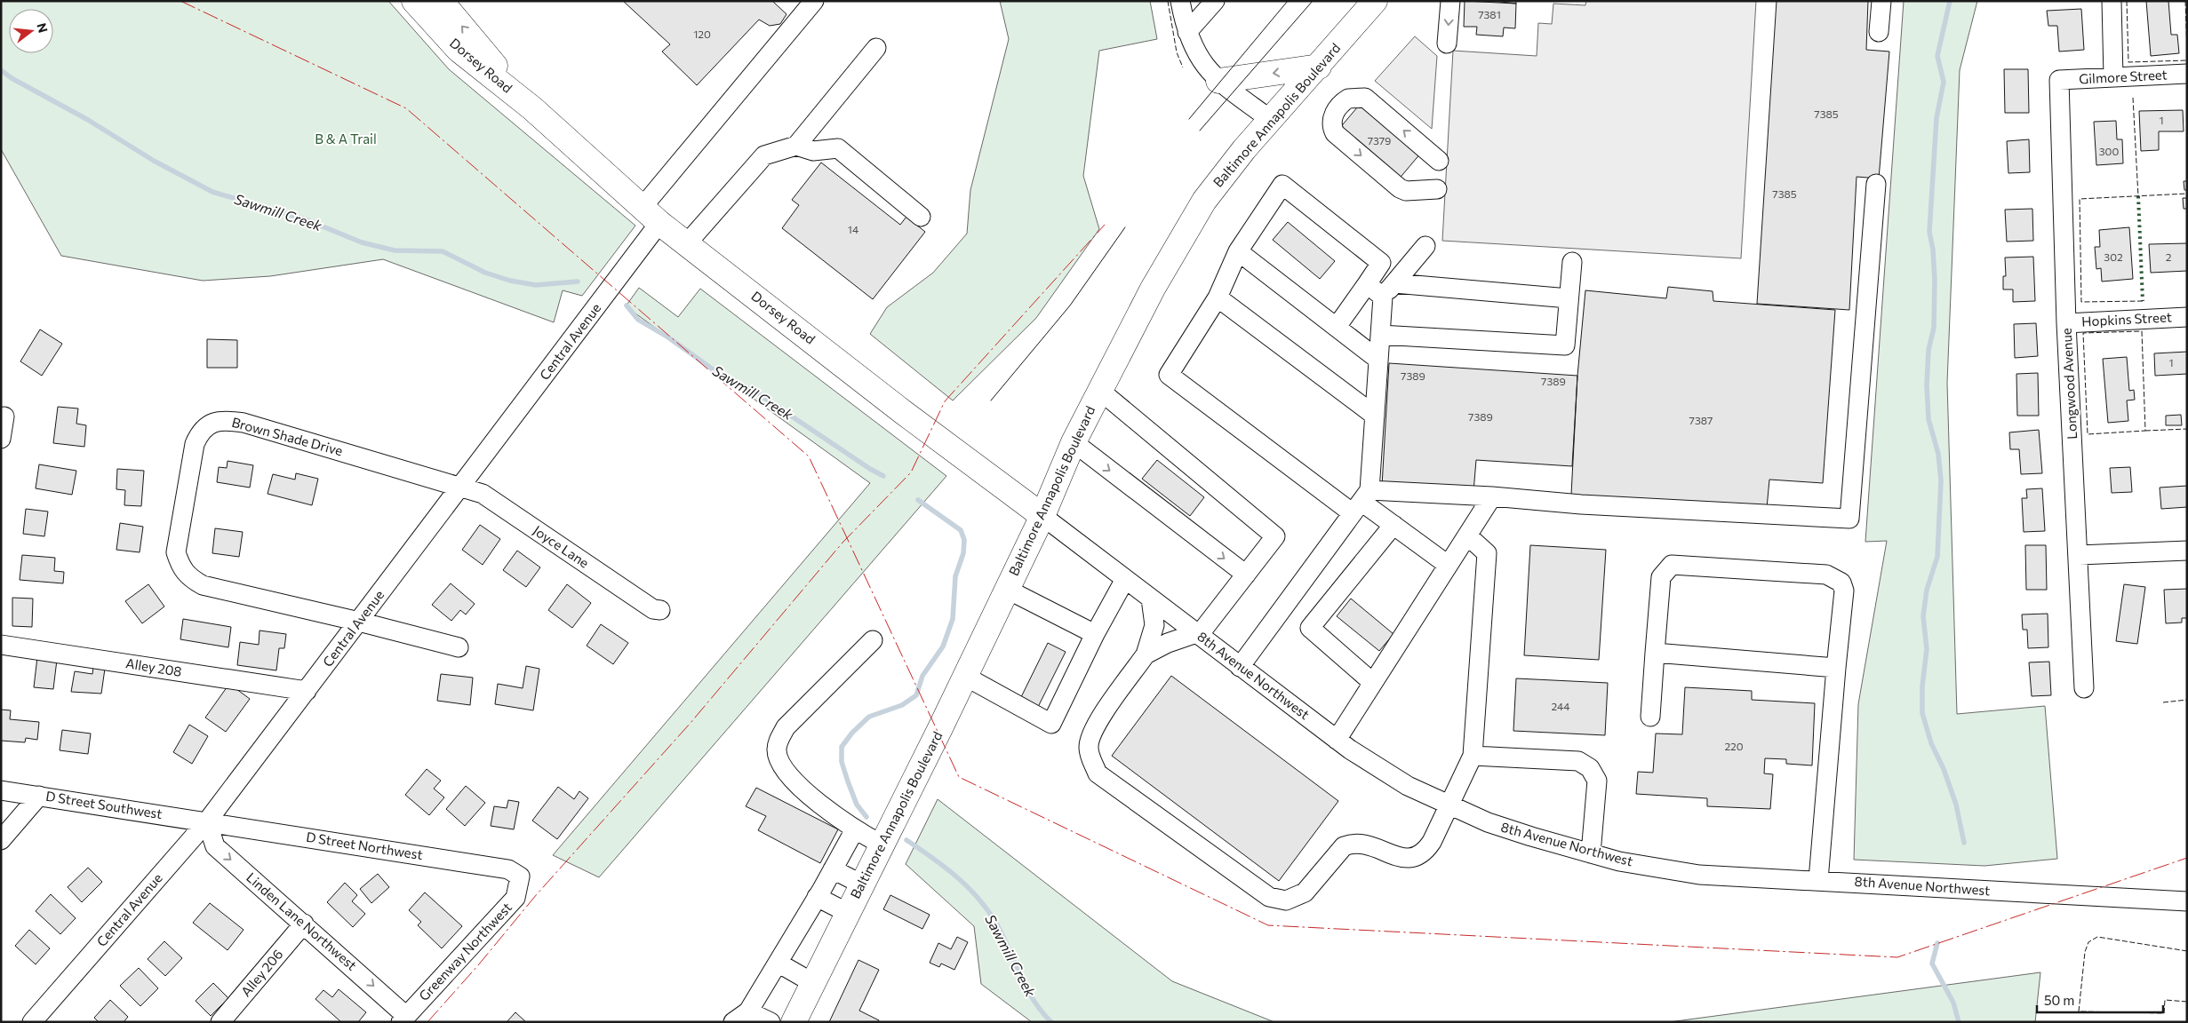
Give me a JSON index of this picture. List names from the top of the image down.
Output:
{
  "streets": {
    "main road": ["Dorsey Road", "Baltimore Annapolis Boulevard"],
    "street": [
      "Gilmore Street",
      "Hopkins Street",
      "Central Avenue",
      "Longwood Avenue",
      "Brown Shade Drive",
      "Joyce Lane",
      "Alley 208",
      "8th Avenue Northwest",
      "D Street Southwest",
      "D Street Northwest",
      "Linden Lane Northwest",
      "Greenway Northwest",
      "Alley 206"
    ]
  },
  "crossings": [
    ["Dorsey Road", "Baltimore Annapolis Boulevard"],
    ["Dorsey Road", "Central Avenue"],
    ["Dorsey Road", "8th Avenue Northwest"],
    ["Gilmore Street", "Longwood Avenue"],
    ["Baltimore Annapolis Boulevard", "8th Avenue Northwest"],
    ["Hopkins Street", "Longwood Avenue"],
    ["Central Avenue", "Brown Shade Drive"],
    ["Central Avenue", "Joyce Lane"],
    ["Central Avenue", "Alley 208"],
    ["Central Avenue", "D Street Southwest"],
    ["Central Avenue", "D Street Northwest"],
    ["Central Avenue", "Linden Lane Northwest"],
    ["Brown Shade Drive", "Joyce Lane"],
    ["D Street Southwest", "D Street Northwest"],
    ["D Street Southwest", "Linden Lane Northwest"],
    ["D Street Northwest", "Linden Lane Northwest"],
    ["D Street Northwest", "Greenway Northwest"],
    ["Linden Lane Northwest", "Greenway Northwest"],
    ["Linden Lane Northwest", "Alley 206"]
  ],
  "one_way": ["Linden Lane Northwest"],
  "water": ["Sawmill Creek"],
  "parks": ["B & A Trail"],
  "house_numbers": [
    "7381",
    "120",
    "7385",
    "1",
    "7379",
    "300",
    "7385",
    "14",
    "302",
    "2",
    "1",
    "7389",
    "7389",
    "7389",
    "7387",
    "244",
    "220"
  ],
  "scale_bar": "50 m",
  "north": "right"
}
